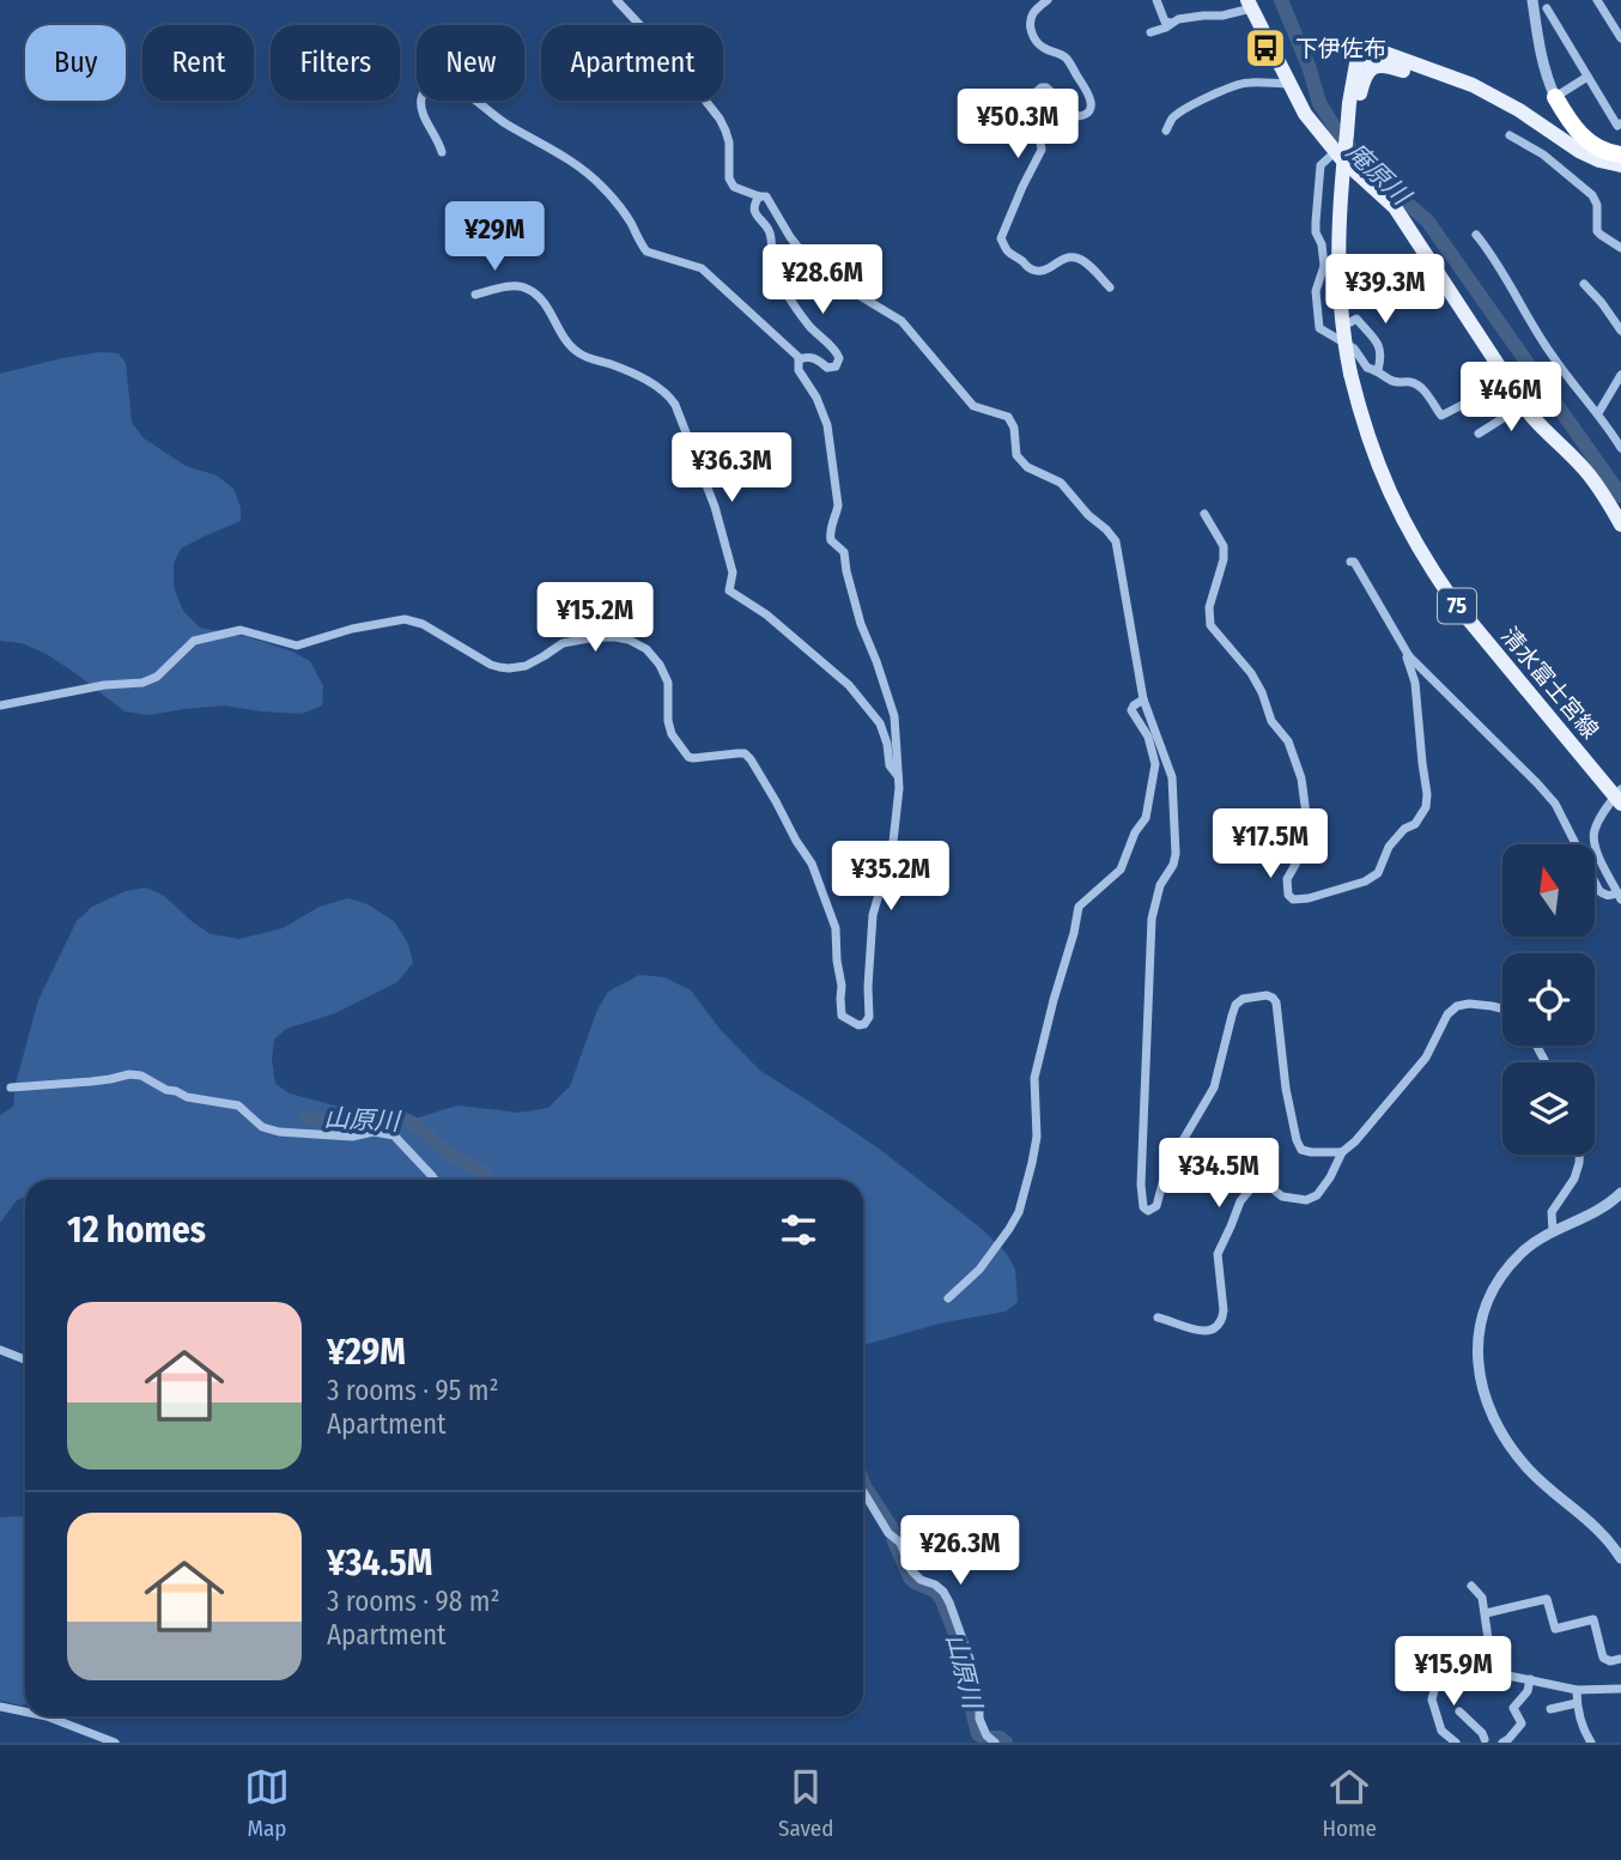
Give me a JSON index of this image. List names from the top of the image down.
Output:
{
  "streets": {
    "main road": ["75", "清水富士宮線"]
  },
  "water": ["庵原川", "山原川"],
  "places": {
    "bus stop": ["下伊佐布"]
  },
  "north": "top",
  "page": {
    "chip": [
      "Buy",
      "Rent",
      "Filters",
      "New",
      "Apartment"
    ],
    "price": [
      "¥50.3M",
      "¥29M",
      "¥28.6M",
      "¥39.3M",
      "¥46M",
      "¥36.3M",
      "¥15.2M",
      "¥17.5M",
      "¥35.2M",
      "¥34.5M",
      "¥26.3M",
      "¥15.9M"
    ],
    "heading": "12 homes",
    "list": [
      {
        "name": "¥29M",
        "note": "3 rooms · 95 m² · Apartment"
      },
      {
        "name": "¥34.5M",
        "note": "3 rooms · 98 m² · Apartment"
      }
    ],
    "tabs": ["Map", "Saved", "Home"]
  }
}
